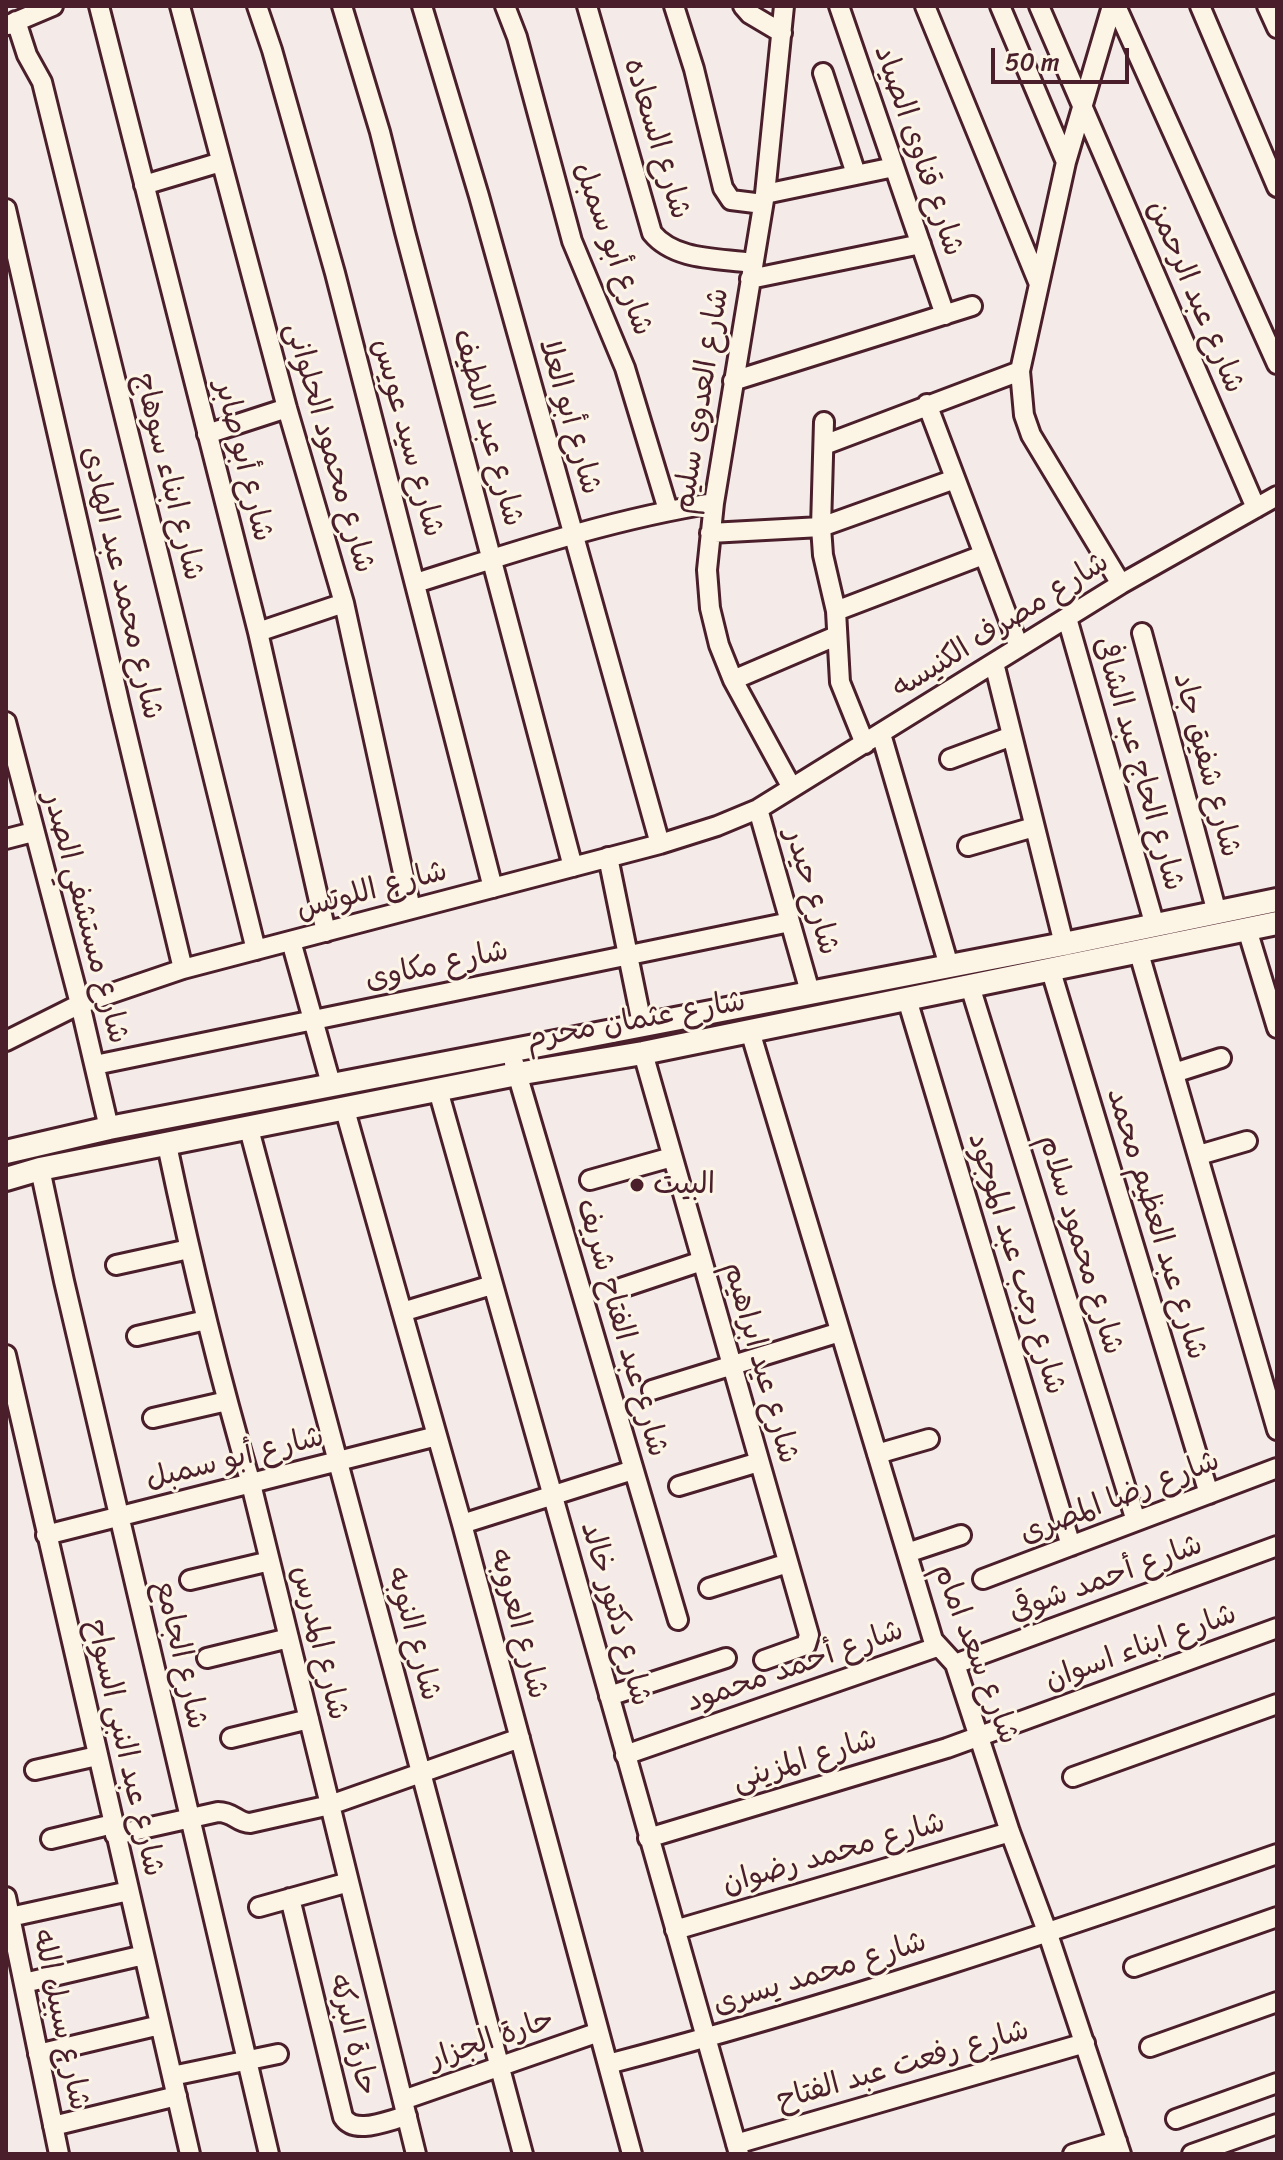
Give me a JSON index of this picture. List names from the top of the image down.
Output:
{
  "streets": {
    "main road": ["شارع عثمان محرم"],
    "street": [
      "شارع السعاده",
      "شارع قناوى الصياد",
      "شارع أبو سمبل",
      "شارع عبد الرحمن",
      "شارع العدوى سليم",
      "شارع أبو العلا",
      "شارع عبد اللطيف",
      "شارع سيد عويس",
      "شارع محمود الحلوانى",
      "شارع أبو صابر",
      "شارع ابناء سوهاج",
      "شارع محمد عبد الهادى",
      "شارع مصرف الكنيسه",
      "شارع الحاج عبد الشافى",
      "شارع شفيق جاد",
      "شارع اللوتس",
      "شارع حيدر",
      "شارع مستشفي الصدر",
      "شارع مكاوى",
      "شارع عبد العظيم محمد",
      "شارع محمود سلام",
      "شارع رجب عبد الموجود",
      "شارع عبد الفتاح شريف",
      "شارع عيد ابراهيم",
      "شارع رضا المصرى",
      "شارع أحمد شوقي",
      "شارع دكتور خالد",
      "شارع العروبه",
      "شارع النوبه",
      "شارع المدرس",
      "شارع ابناء اسوان",
      "شارع سعد امام",
      "شارع الجامع",
      "شارع أحمد محمود",
      "شارع عبد النبى السواح",
      "شارع المزينى",
      "شارع محمد رضوان",
      "شارع محمد يسرى",
      "شارع سبيل الله",
      "حارة البركه",
      "حارة الجزار",
      "شارع رفعت عبد الفتاح"
    ]
  },
  "crossings": [
    ["شارع السعاده", "شارع قناوى الصياد"],
    ["شارع السعاده", "شارع العدوى سليم"],
    ["شارع أبو سمبل", "شارع العروبه"],
    ["شارع أبو سمبل", "شارع النوبه"],
    ["شارع أبو سمبل", "شارع المدرس"],
    ["شارع أبو سمبل", "شارع الجامع"],
    ["شارع أبو سمبل", "شارع عبد النبى السواح"],
    ["شارع عبد الرحمن", "شارع مصرف الكنيسه"],
    ["شارع العدوى سليم", "شارع مصرف الكنيسه"],
    ["شارع أبو العلا", "شارع اللوتس"],
    ["شارع عبد اللطيف", "شارع اللوتس"],
    ["شارع سيد عويس", "شارع اللوتس"],
    ["شارع محمود الحلوانى", "شارع اللوتس"],
    ["شارع أبو صابر", "شارع اللوتس"],
    ["شارع ابناء سوهاج", "شارع اللوتس"],
    ["شارع محمد عبد الهادى", "شارع اللوتس"],
    ["شارع مصرف الكنيسه", "شارع الحاج عبد الشافى"],
    ["شارع مصرف الكنيسه", "شارع اللوتس"],
    ["شارع مصرف الكنيسه", "شارع حيدر"],
    ["شارع الحاج عبد الشافى", "شارع عثمان محرم"],
    ["شارع شفيق جاد", "شارع عثمان محرم"],
    ["شارع اللوتس", "شارع حيدر"],
    ["شارع اللوتس", "شارع مستشفي الصدر"],
    ["شارع حيدر", "شارع مكاوى"],
    ["شارع حيدر", "شارع عثمان محرم"],
    ["شارع مستشفي الصدر", "شارع مكاوى"],
    ["شارع مستشفي الصدر", "شارع عثمان محرم"],
    ["شارع عثمان محرم", "شارع عبد العظيم محمد"],
    ["شارع عثمان محرم", "شارع محمود سلام"],
    ["شارع عثمان محرم", "شارع رجب عبد الموجود"],
    ["شارع عثمان محرم", "شارع عبد الفتاح شريف"],
    ["شارع عثمان محرم", "شارع عيد ابراهيم"],
    ["شارع عثمان محرم", "شارع دكتور خالد"],
    ["شارع عثمان محرم", "شارع العروبه"],
    ["شارع عثمان محرم", "شارع النوبه"],
    ["شارع عثمان محرم", "شارع المدرس"],
    ["شارع عثمان محرم", "شارع سعد امام"],
    ["شارع عثمان محرم", "شارع الجامع"],
    ["شارع عبد العظيم محمد", "شارع رضا المصرى"],
    ["شارع محمود سلام", "شارع رضا المصرى"],
    ["شارع رجب عبد الموجود", "شارع رضا المصرى"],
    ["شارع أحمد شوقي", "شارع سعد امام"],
    ["شارع دكتور خالد", "شارع أحمد محمود"],
    ["شارع دكتور خالد", "شارع المزينى"],
    ["شارع دكتور خالد", "شارع محمد رضوان"],
    ["شارع دكتور خالد", "شارع محمد يسرى"],
    ["شارع دكتور خالد", "شارع رفعت عبد الفتاح"],
    ["شارع العروبه", "شارع محمد يسرى"],
    ["شارع العروبه", "حارة الجزار"],
    ["شارع النوبه", "حارة الجزار"],
    ["شارع المدرس", "حارة البركه"],
    ["شارع المدرس", "حارة الجزار"],
    ["شارع ابناء اسوان", "شارع سعد امام"],
    ["شارع ابناء اسوان", "شارع المزينى"],
    ["شارع سعد امام", "شارع أحمد محمود"],
    ["شارع سعد امام", "شارع المزينى"],
    ["شارع سعد امام", "شارع محمد رضوان"],
    ["شارع سعد امام", "شارع محمد يسرى"],
    ["شارع سعد امام", "شارع رفعت عبد الفتاح"],
    ["حارة البركه", "حارة الجزار"]
  ],
  "places": ["البيت"],
  "scale_bar": "50 m"
}
